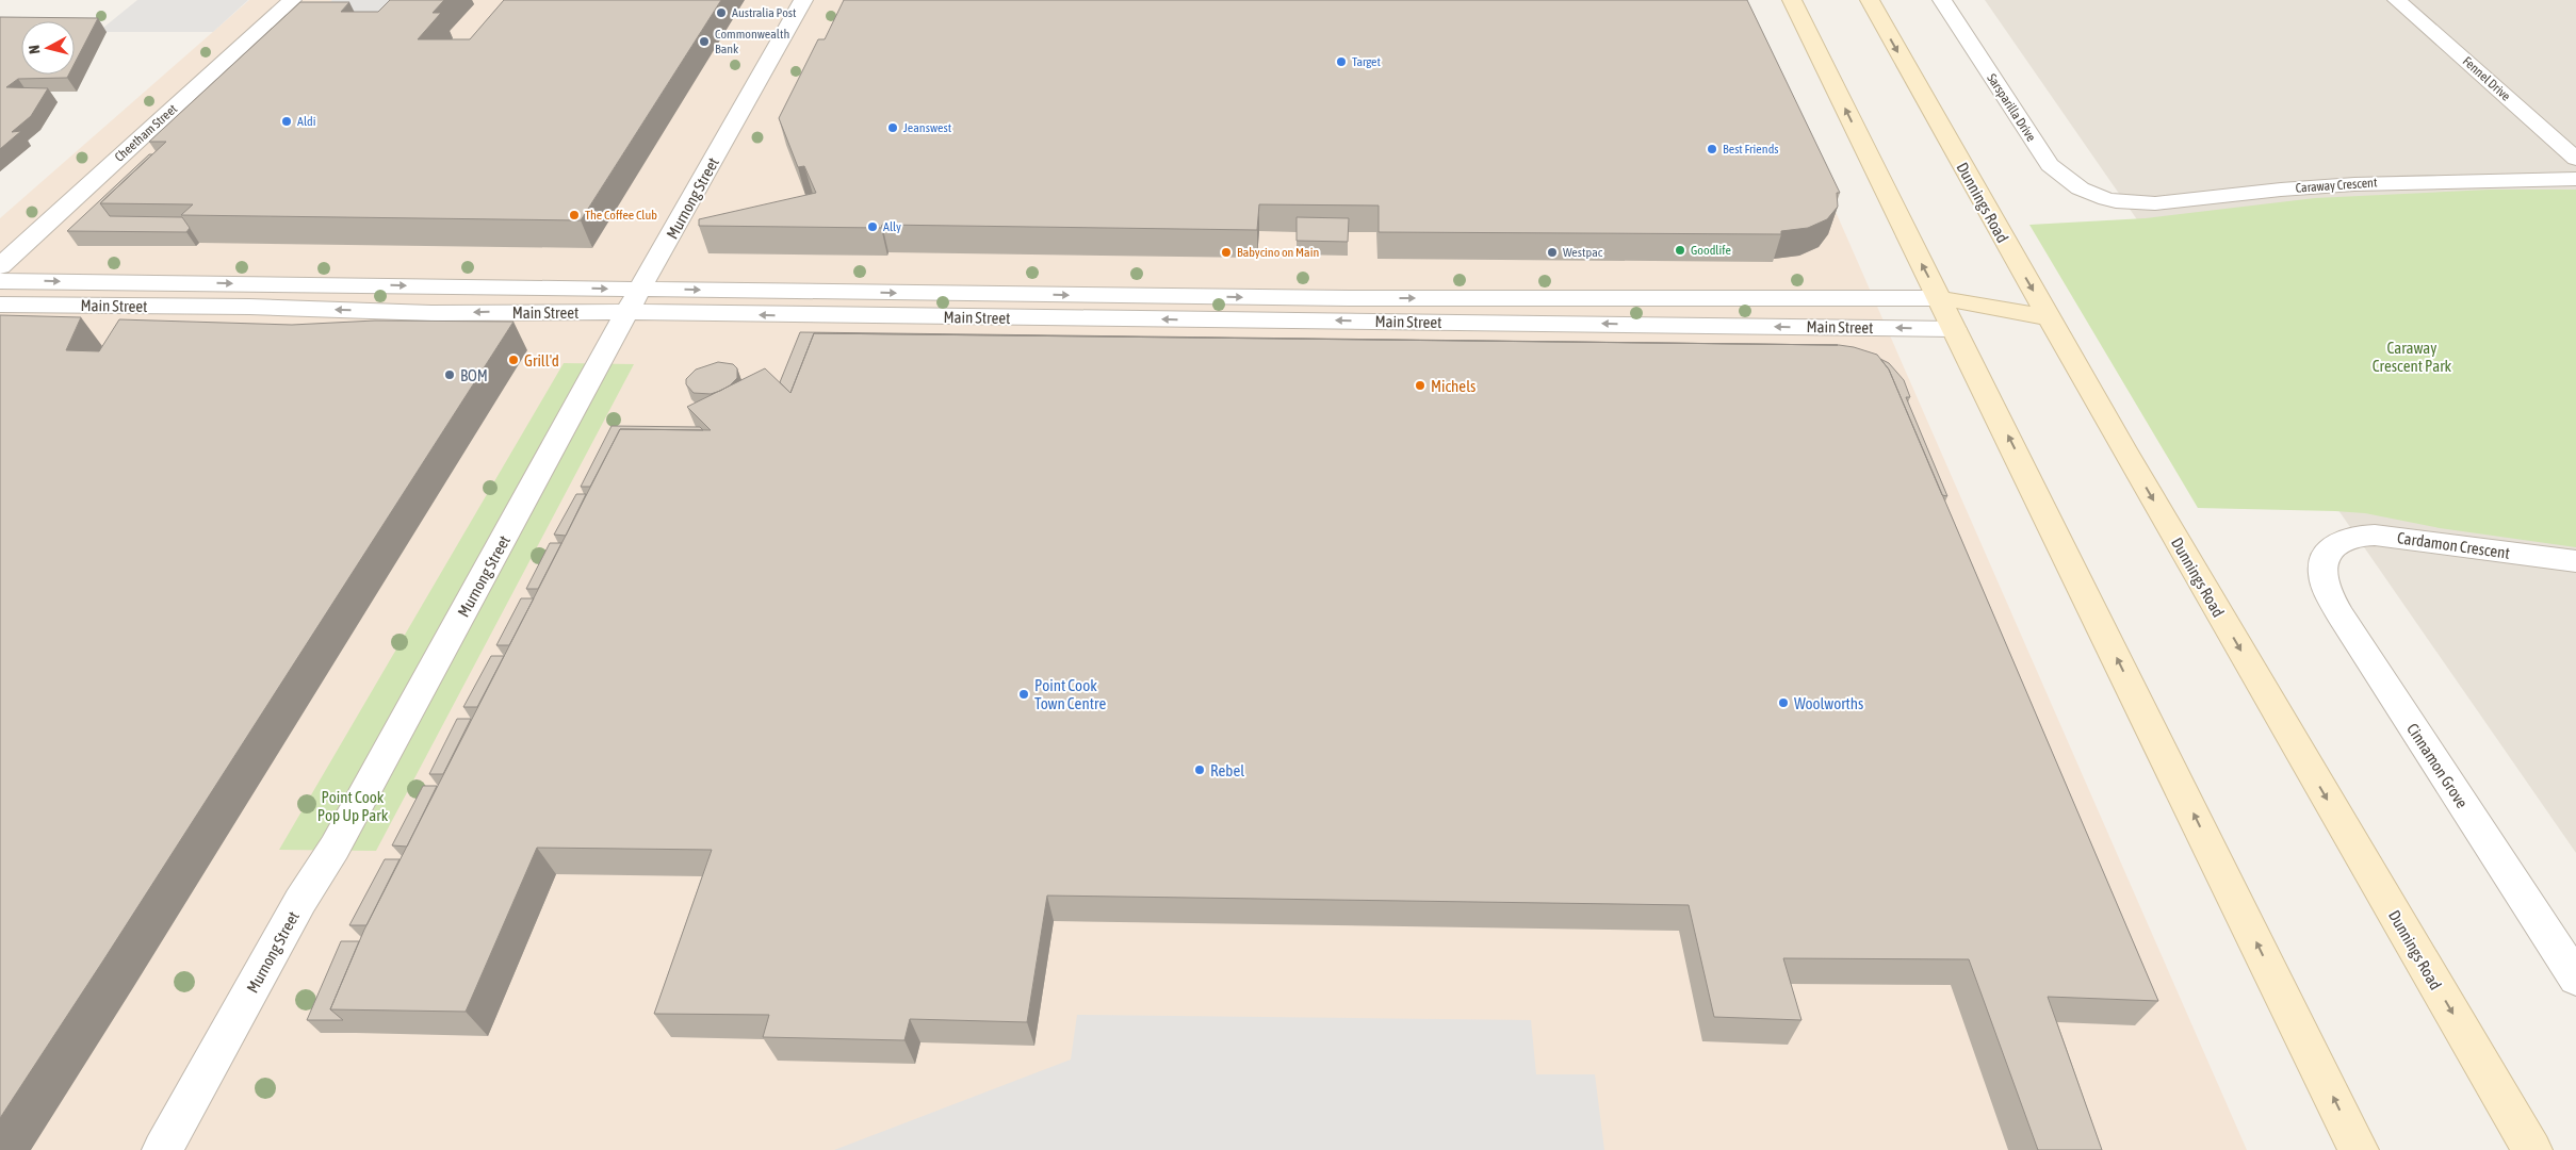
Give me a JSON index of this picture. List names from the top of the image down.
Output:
{
  "streets": {
    "main road": ["Dunnings Road"],
    "street": [
      "Fennel Drive",
      "Sarsparilla Drive",
      "Cheetham Street",
      "Caraway Crescent",
      "Murnong Street",
      "Main Street",
      "Cardamon Crescent",
      "Cinnamon Grove"
    ]
  },
  "crossings": [
    ["Sarsparilla Drive", "Caraway Crescent"],
    ["Murnong Street", "Main Street"],
    ["Cardamon Crescent", "Cinnamon Grove"]
  ],
  "parks": ["Caraway Crescent Park", "Point Cook Pop Up Park"],
  "places": [
    "Australia Post",
    "Commonwealth Bank",
    "Target",
    "Aldi",
    "Jeanswest",
    "Best Friends",
    "The Coffee Club",
    "Ally",
    "Goodlife",
    "Babycino on Main",
    "Westpac",
    "Grill'd",
    "BOM",
    "Michels",
    "Point Cook Town Centre",
    "Woolworths",
    "Rebel"
  ],
  "north": "left"
}
